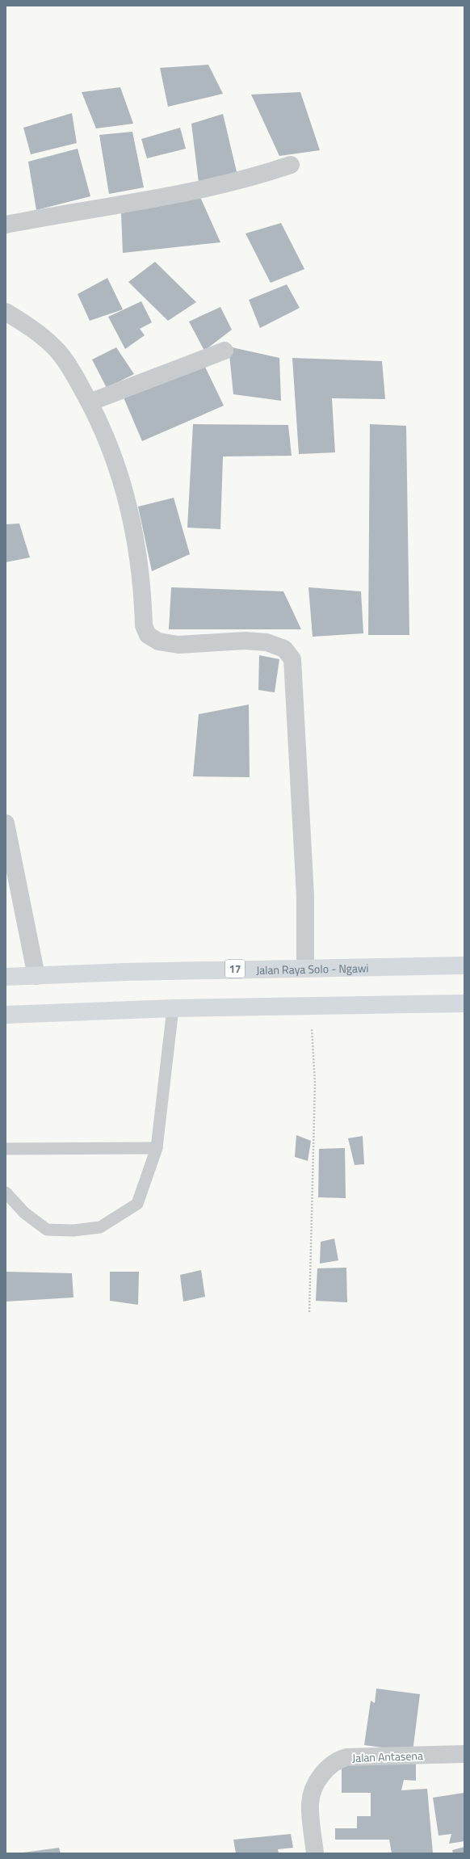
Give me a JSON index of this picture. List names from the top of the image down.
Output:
{
  "streets": {
    "highway": ["Jalan Raya Solo - Ngawi", "17"],
    "street": ["Jalan Antasena"]
  }
}
